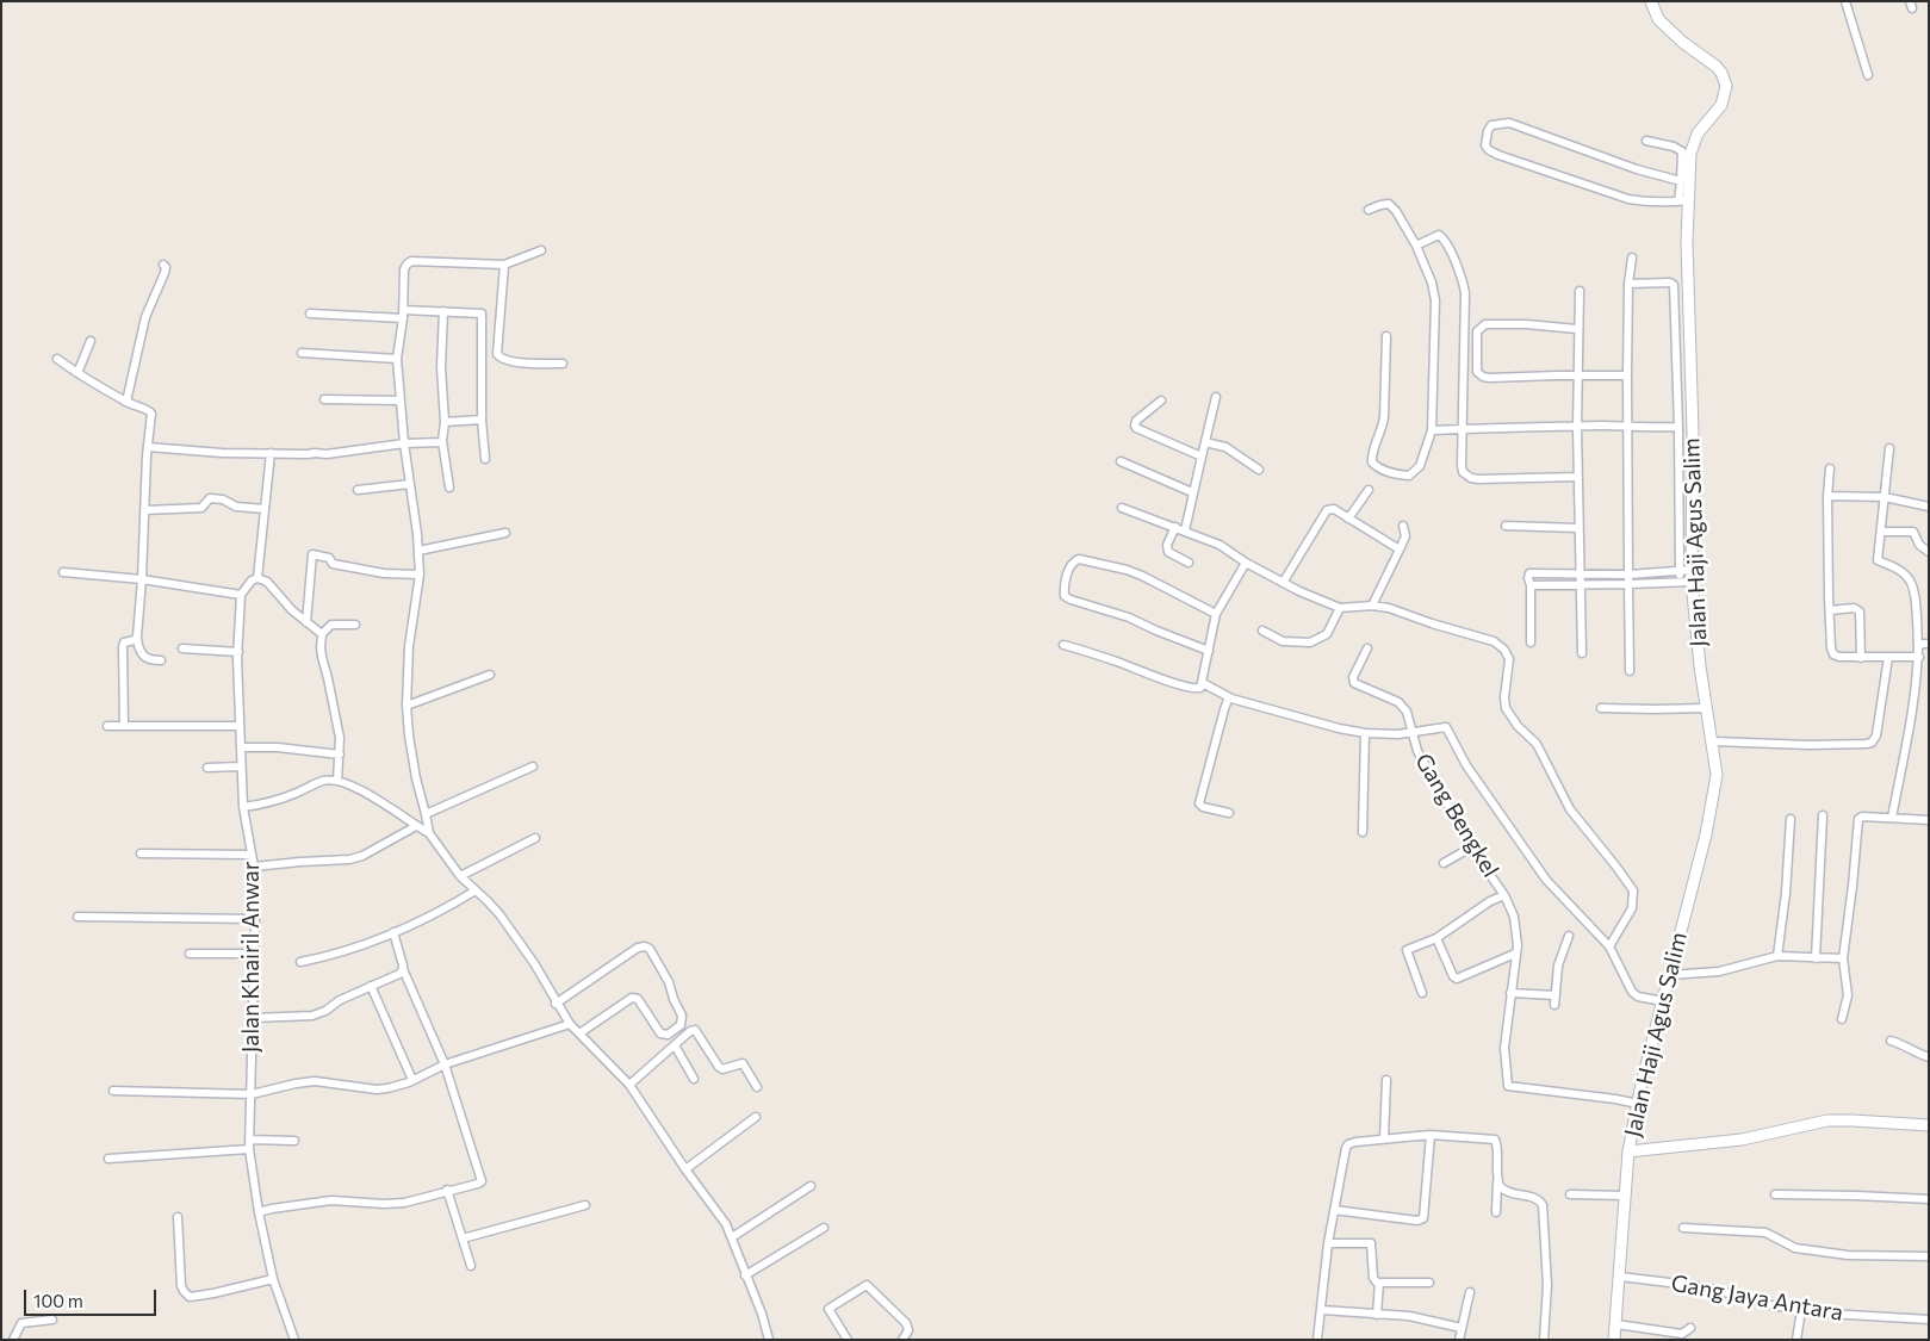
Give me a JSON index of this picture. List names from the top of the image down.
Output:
{
  "streets": {
    "street": [
      "Jalan Haji Agus Salim",
      "Gang Bengkel",
      "Jalan Khairil Anwar",
      "Gang Jaya Antara"
    ]
  },
  "crossings": [
    ["Jalan Haji Agus Salim", "Gang Bengkel"],
    ["Jalan Haji Agus Salim", "Gang Jaya Antara"]
  ],
  "scale_bar": "100 m"
}
